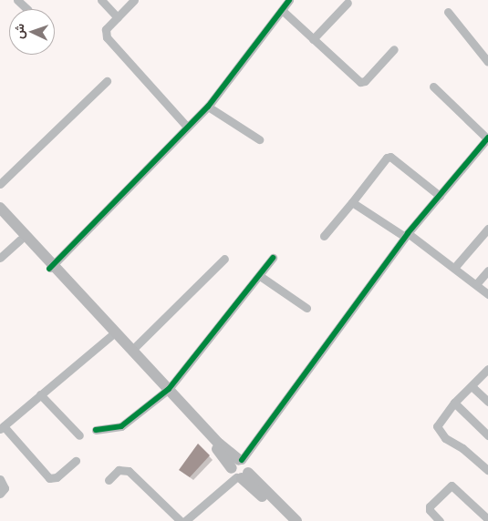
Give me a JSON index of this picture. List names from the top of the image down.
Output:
{
  "north": "left"
}
